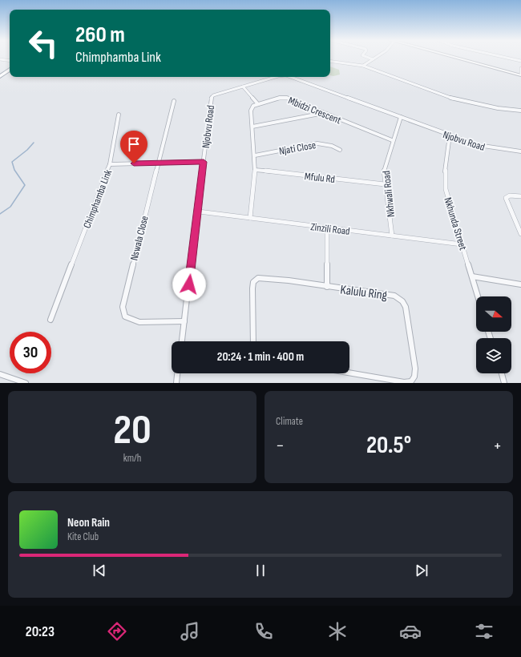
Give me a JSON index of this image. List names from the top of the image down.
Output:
{
  "streets": {
    "street": [
      "Mbidzi Crescent",
      "Njobvu Road",
      "Njati Close",
      "Mfulu Rd",
      "Nkhwali Road",
      "Chimphamba Link",
      "Nkhunda Street",
      "Zinzili Road",
      "Nswala Close",
      "Kalulu Ring"
    ]
  },
  "crossings": [
    ["Mbidzi Crescent", "Nkhwali Road"],
    ["Njobvu Road", "Nkhwali Road"],
    ["Njobvu Road", "Chimphamba Link"],
    ["Njobvu Road", "Nkhunda Street"],
    ["Njobvu Road", "Zinzili Road"],
    ["Njobvu Road", "Nswala Close"],
    ["Mfulu Rd", "Nkhwali Road"],
    ["Nkhwali Road", "Zinzili Road"],
    ["Chimphamba Link", "Nswala Close"],
    ["Nkhunda Street", "Zinzili Road"]
  ],
  "north": "right",
  "page": {
    "turn": ["260 m", "Chimphamba Link"],
    "limit": "30",
    "trip": "20:24 · 1 min · 400 m",
    "tile": [
      ["20", "km/h"],
      "Climate"
    ],
    "heat": ["−", "20.5°", "+"],
    "song": ["Neon Rain", "Kite Club"],
    "tabs": "20:23"
  }
}
